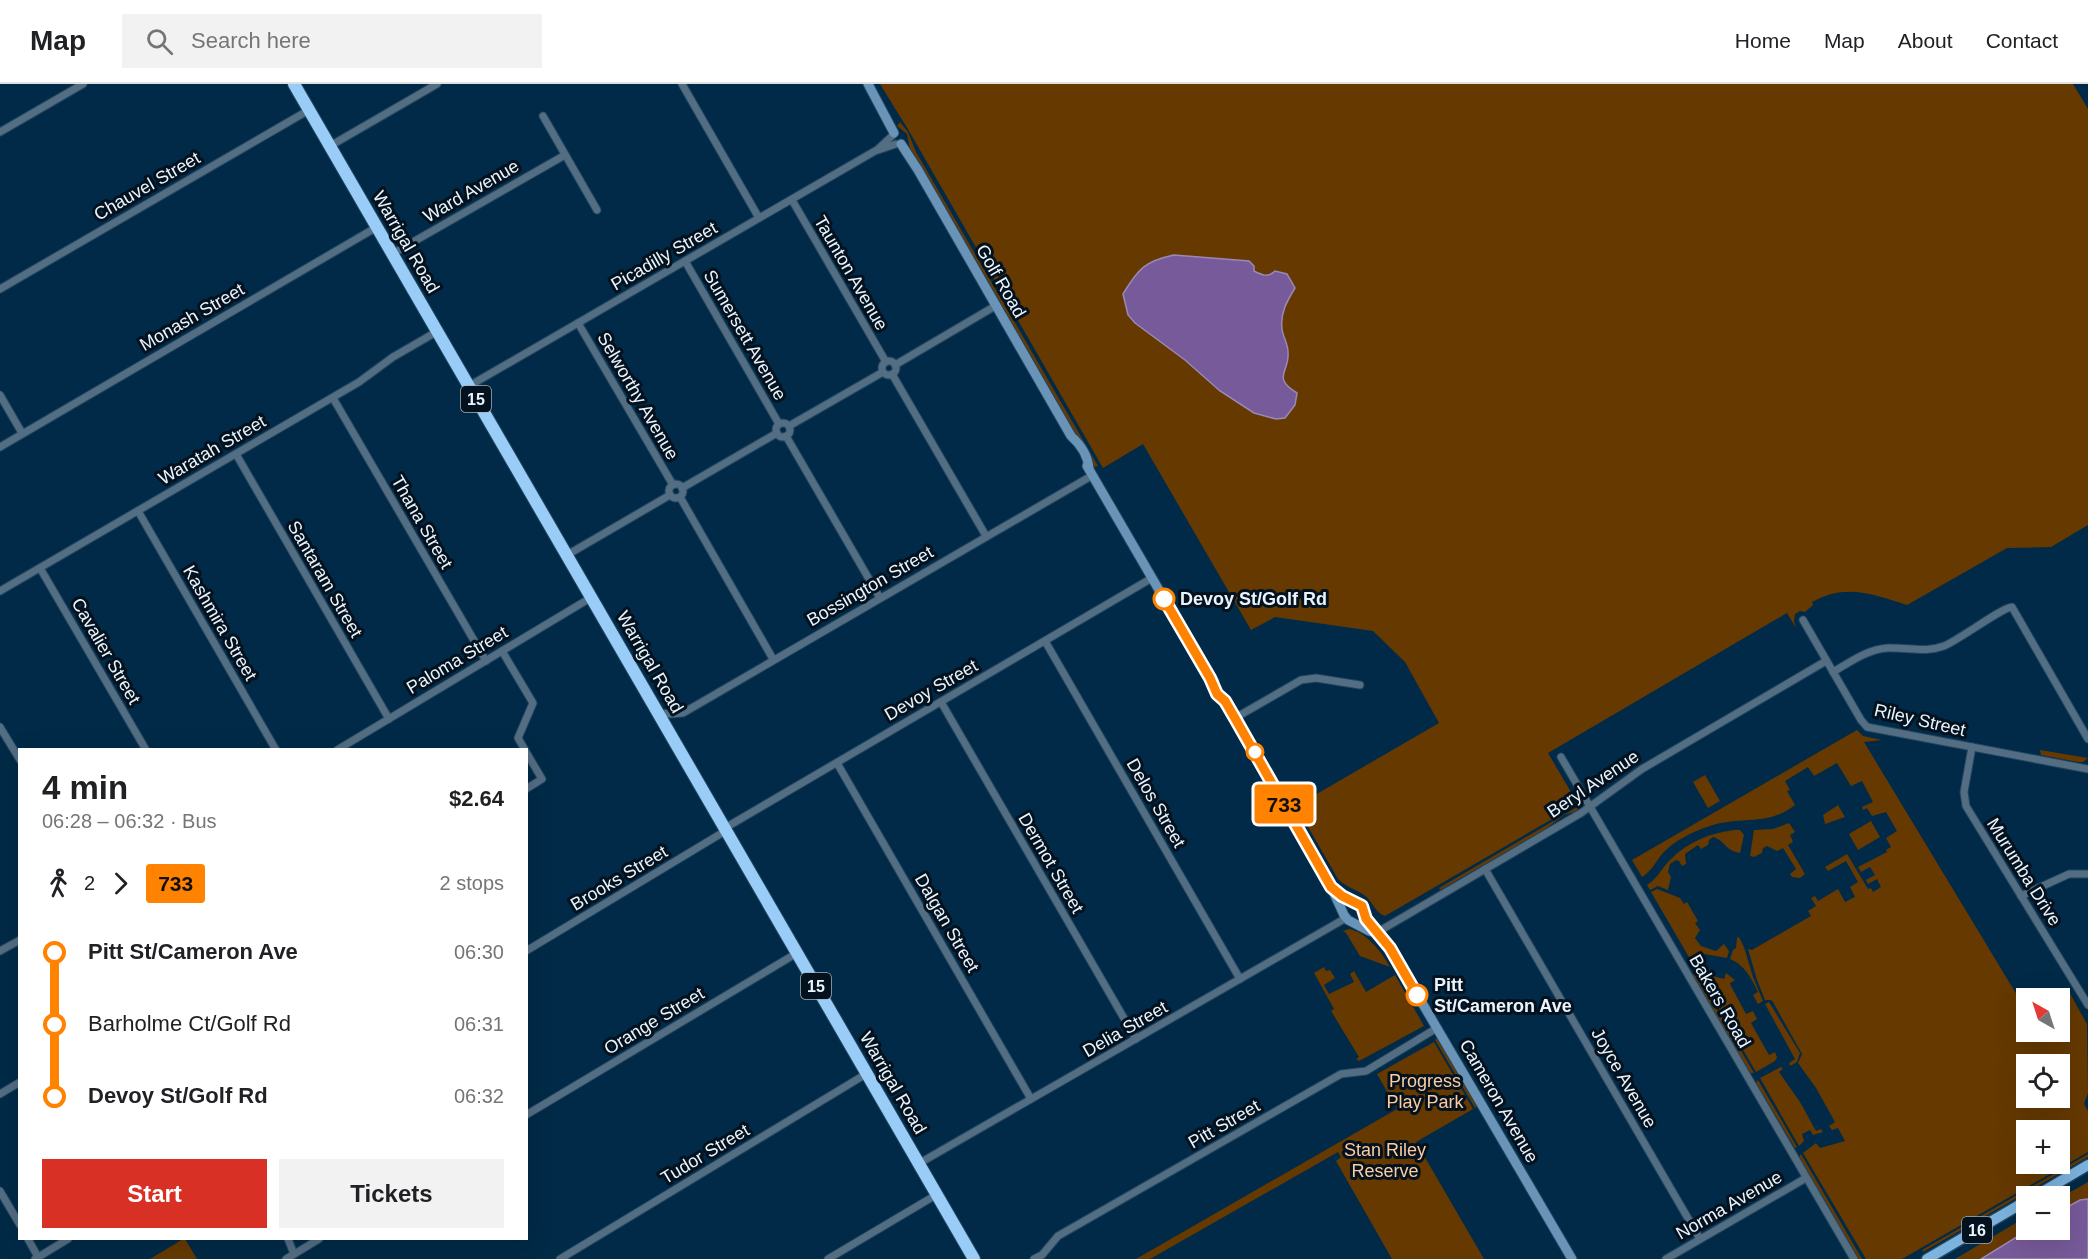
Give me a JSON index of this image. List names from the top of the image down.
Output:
{
  "streets": {
    "highway": ["Warrigal Road", "15"],
    "main road": ["16"],
    "street": [
      "Chauvel Street",
      "Ward Avenue",
      "Picadilly Street",
      "Taunton Avenue",
      "Golf Road",
      "Monash Street",
      "Sumersett Avenue",
      "Selworthy Avenue",
      "Waratah Street",
      "Thana Street",
      "Santaram Street",
      "Bossington Street",
      "Kashmira Street",
      "Cavalier Street",
      "Paloma Street",
      "Devoy Street",
      "Riley Street",
      "Beryl Avenue",
      "Delos Street",
      "Dermot Street",
      "Murumba Drive",
      "Brooks Street",
      "Dalgan Street",
      "Bakers Road",
      "Orange Street",
      "Delia Street",
      "Joyce Avenue",
      "Cameron Avenue",
      "Pitt Street",
      "Tudor Street",
      "Norma Avenue"
    ]
  },
  "crossings": [
    ["Chauvel Street", "Warrigal Road"],
    ["Ward Avenue", "Warrigal Road"],
    ["Warrigal Road", "Picadilly Street"],
    ["Warrigal Road", "Monash Street"],
    ["Warrigal Road", "Waratah Street"],
    ["Warrigal Road", "Bossington Street"],
    ["Warrigal Road", "Paloma Street"],
    ["Warrigal Road", "Devoy Street"],
    ["Warrigal Road", "Brooks Street"],
    ["Warrigal Road", "Orange Street"],
    ["Warrigal Road", "Delia Street"],
    ["Warrigal Road", "Tudor Street"],
    ["Picadilly Street", "Taunton Avenue"],
    ["Picadilly Street", "Golf Road"],
    ["Picadilly Street", "Sumersett Avenue"],
    ["Picadilly Street", "Selworthy Avenue"],
    ["Golf Road", "Bossington Street"],
    ["Golf Road", "Devoy Street"],
    ["Golf Road", "Delia Street"],
    ["Golf Road", "Cameron Avenue"],
    ["Waratah Street", "Thana Street"],
    ["Waratah Street", "Santaram Street"],
    ["Waratah Street", "Kashmira Street"],
    ["Waratah Street", "Cavalier Street"],
    ["Thana Street", "Paloma Street"],
    ["Santaram Street", "Paloma Street"],
    ["Devoy Street", "Delos Street"],
    ["Devoy Street", "Dermot Street"],
    ["Devoy Street", "Brooks Street"],
    ["Devoy Street", "Dalgan Street"],
    ["Riley Street", "Beryl Avenue"],
    ["Riley Street", "Murumba Drive"],
    ["Beryl Avenue", "Bakers Road"],
    ["Beryl Avenue", "Joyce Avenue"],
    ["Beryl Avenue", "Cameron Avenue"],
    ["Delos Street", "Delia Street"],
    ["Dermot Street", "Delia Street"],
    ["Dalgan Street", "Delia Street"],
    ["Bakers Road", "Norma Avenue"],
    ["Delia Street", "Cameron Avenue"],
    ["Joyce Avenue", "Norma Avenue"],
    ["Cameron Avenue", "Pitt Street"]
  ],
  "parks": ["Progress Play Park", "Stan Riley Reserve"],
  "places": ["Devoy St/Golf Rd", "Pitt St/Cameron Ave"],
  "lines": ["bus line 733"],
  "north": "top left",
  "page": {
    "header": "Map",
    "search": "Search here",
    "nav": [
      "Home",
      "Map",
      "About",
      "Contact"
    ],
    "on_map": "733",
    "heading": ["4 min", "06:28 – 06:32 · Bus", "$2.64"],
    "legs": ["2", "733", "2 stops"],
    "list": [
      {
        "name": "Pitt St/Cameron Ave",
        "value": "06:30"
      },
      {
        "name": "Barholme Ct/Golf Rd",
        "value": "06:31"
      },
      {
        "name": "Devoy St/Golf Rd",
        "value": "06:32"
      }
    ],
    "map_buttons": ["+", "−"],
    "buttons": ["Start", "Tickets"]
  }
}
